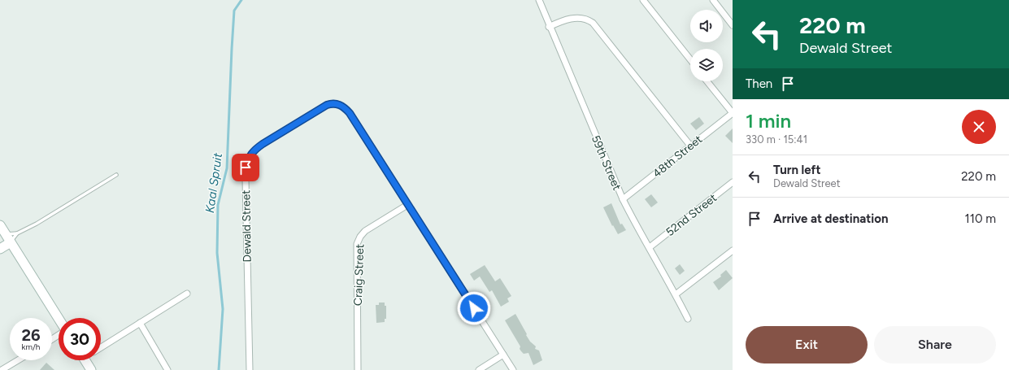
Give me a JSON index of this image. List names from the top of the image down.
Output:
{
  "streets": {
    "street": [
      "48th Street",
      "59th Street",
      "52nd Street",
      "Dewald Street",
      "Craig Street"
    ]
  },
  "crossings": [
    ["48th Street", "59th Street"],
    ["59th Street", "52nd Street"],
    ["Dewald Street", "Craig Street"]
  ],
  "water": ["Kaal Spruit"],
  "page": {
    "turn": ["220 m", "Dewald Street"],
    "then": "Then",
    "heading": ["1 min", "330 m · 15:41"],
    "list": [
      {
        "name": "Turn left",
        "note": "Dewald Street",
        "value": "220 m"
      },
      {
        "name": "Arrive at destination",
        "value": "110 m"
      }
    ],
    "speed": "26 km/h",
    "limit": "30",
    "buttons": ["Exit", "Share"]
  }
}
